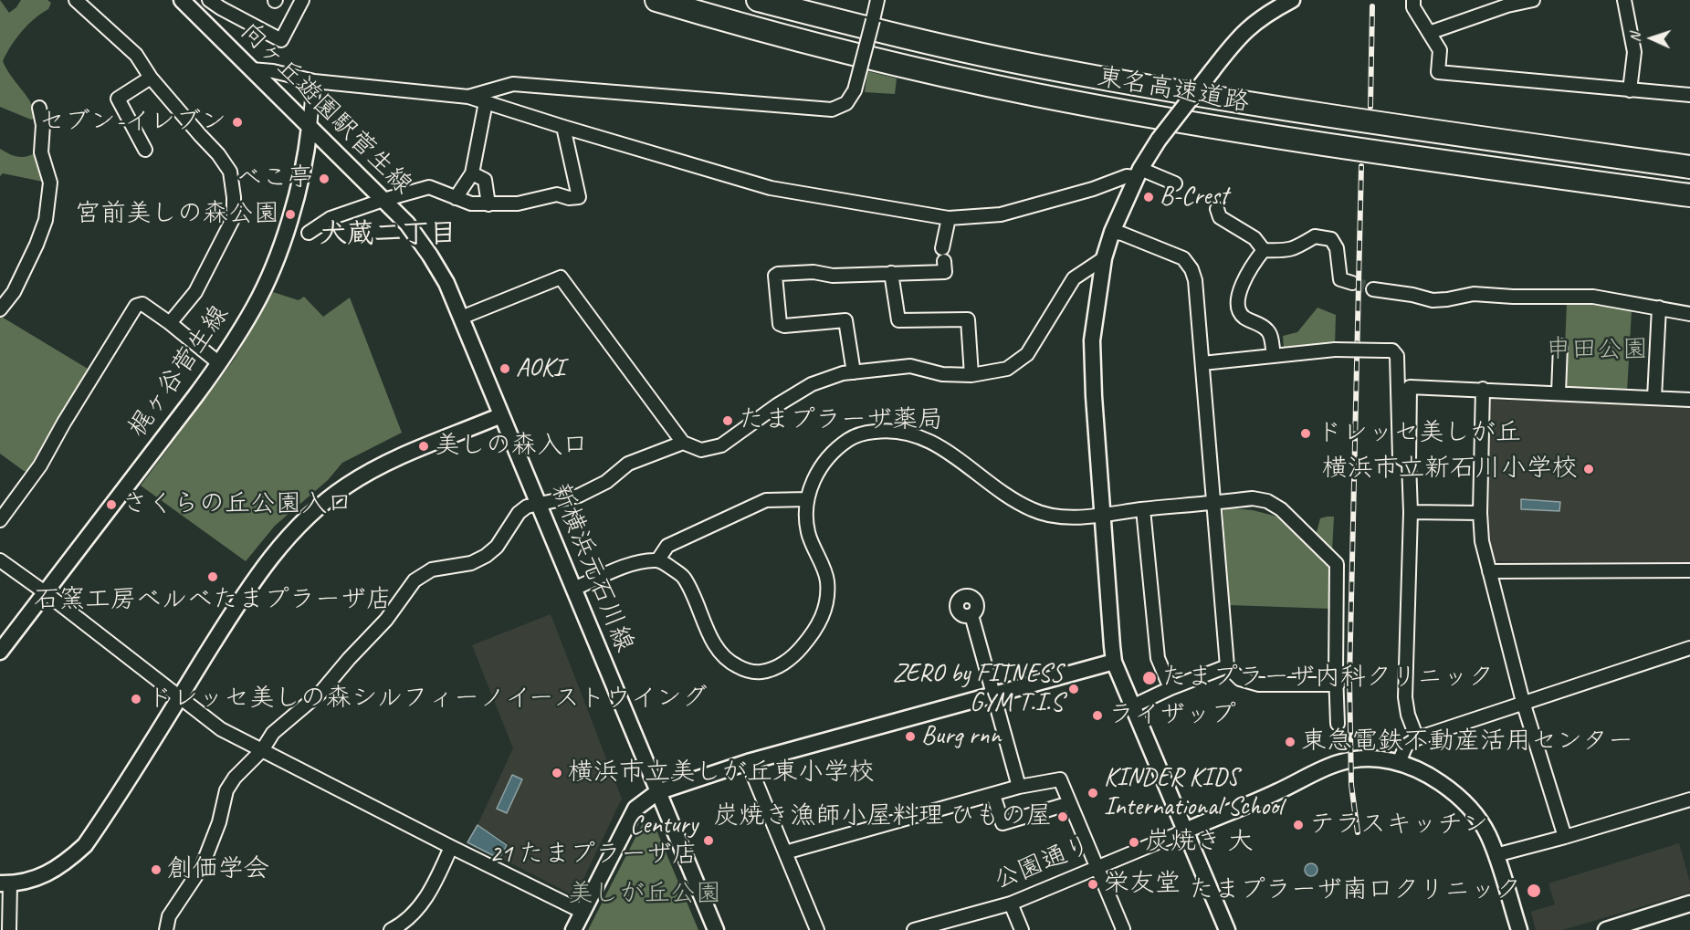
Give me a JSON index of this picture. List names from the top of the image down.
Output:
{
  "streets": {
    "highway": ["東名高速道路"],
    "street": [
      "向ヶ丘遊園駅菅生線",
      "梶ヶ谷菅生線",
      "新横浜元石川線",
      "公園通り"
    ]
  },
  "crossings": [
    ["向ヶ丘遊園駅菅生線", "梶ヶ谷菅生線"],
    ["向ヶ丘遊園駅菅生線", "新横浜元石川線"]
  ],
  "districts": ["犬蔵二丁目"],
  "parks": ["申田公園", "美しが丘公園"],
  "places": [
    "セブン-イレブン",
    "べこ亭",
    "B-Crest",
    "宮前美しの森公園",
    "AOKI",
    "たまプラーザ薬局",
    "ドレッセ美しが丘",
    "美しの森入口",
    "横浜市立新石川小学校",
    "さくらの丘公園入口",
    "石窯工房ベルベたまプラーザ店",
    "たまプラーザ内科クリニック",
    "ZERO by FITNESS GYM T.I.S",
    "ドレッセ美しの森シルフィーノイーストウイング",
    "ライザップ",
    "Burg rnn",
    "東急電鉄不動産活用センター",
    "横浜市立美しが丘東小学校",
    "KINDER KIDS International School",
    "炭焼き漁師小屋料理 ひもの屋",
    "テラスキッチン",
    "Century 21 たまプラーザ店",
    "炭焼き 大",
    "創価学会",
    "栄友堂",
    "たまプラーザ南口クリニック"
  ],
  "north": "left"
}
